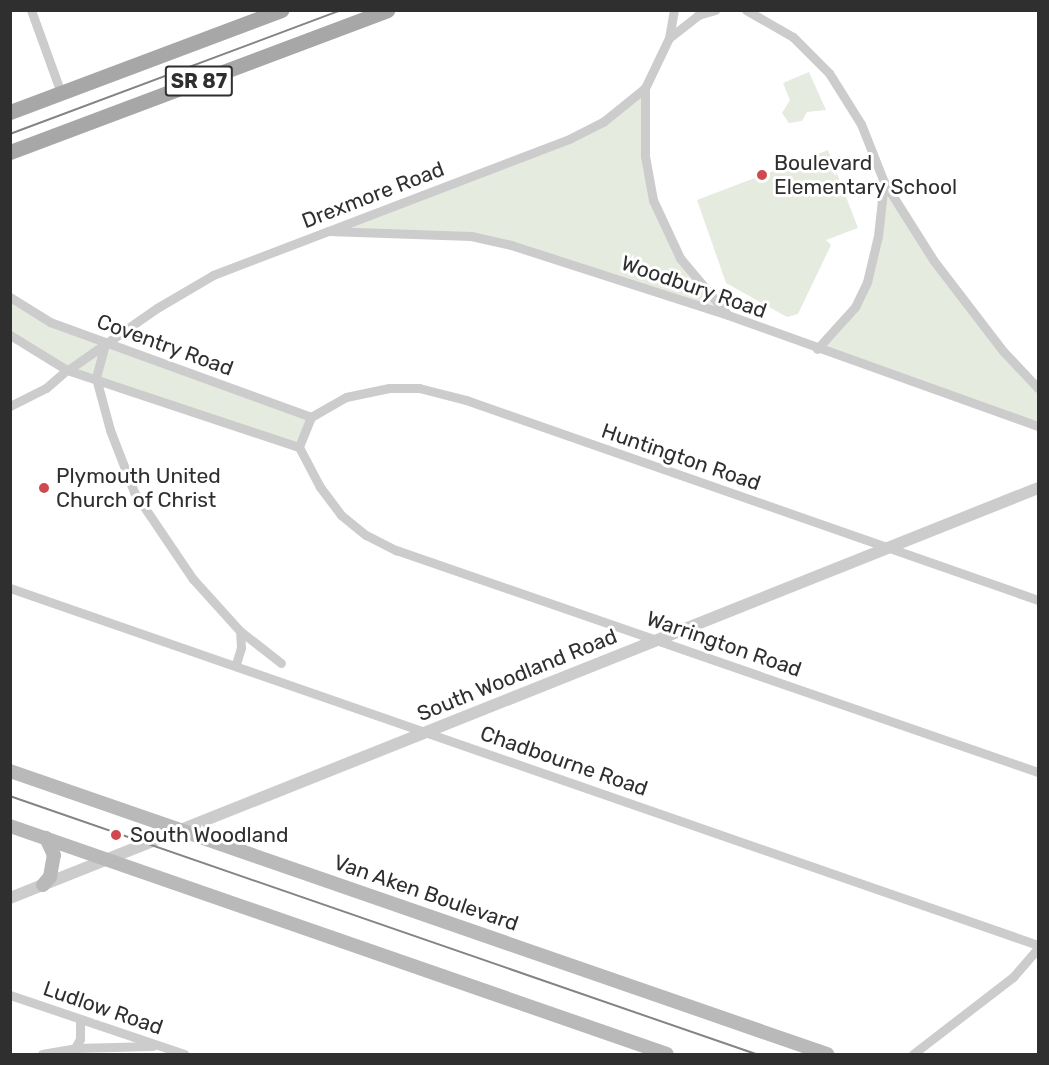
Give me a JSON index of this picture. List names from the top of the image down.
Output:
{
  "streets": {
    "main road": ["SR 87", "Van Aken Boulevard"],
    "street": [
      "Drexmore Road",
      "Woodbury Road",
      "Coventry Road",
      "Huntington Road",
      "Warrington Road",
      "South Woodland Road",
      "Chadbourne Road",
      "Ludlow Road"
    ]
  },
  "crossings": [
    ["Drexmore Road", "Woodbury Road"],
    ["Drexmore Road", "Coventry Road"],
    ["Coventry Road", "Huntington Road"],
    ["Huntington Road", "South Woodland Road"],
    ["Warrington Road", "South Woodland Road"],
    ["South Woodland Road", "Chadbourne Road"],
    ["South Woodland Road", "Van Aken Boulevard"]
  ],
  "places": ["Boulevard Elementary School", "Plymouth United Church of Christ", "South Woodland"]
}
